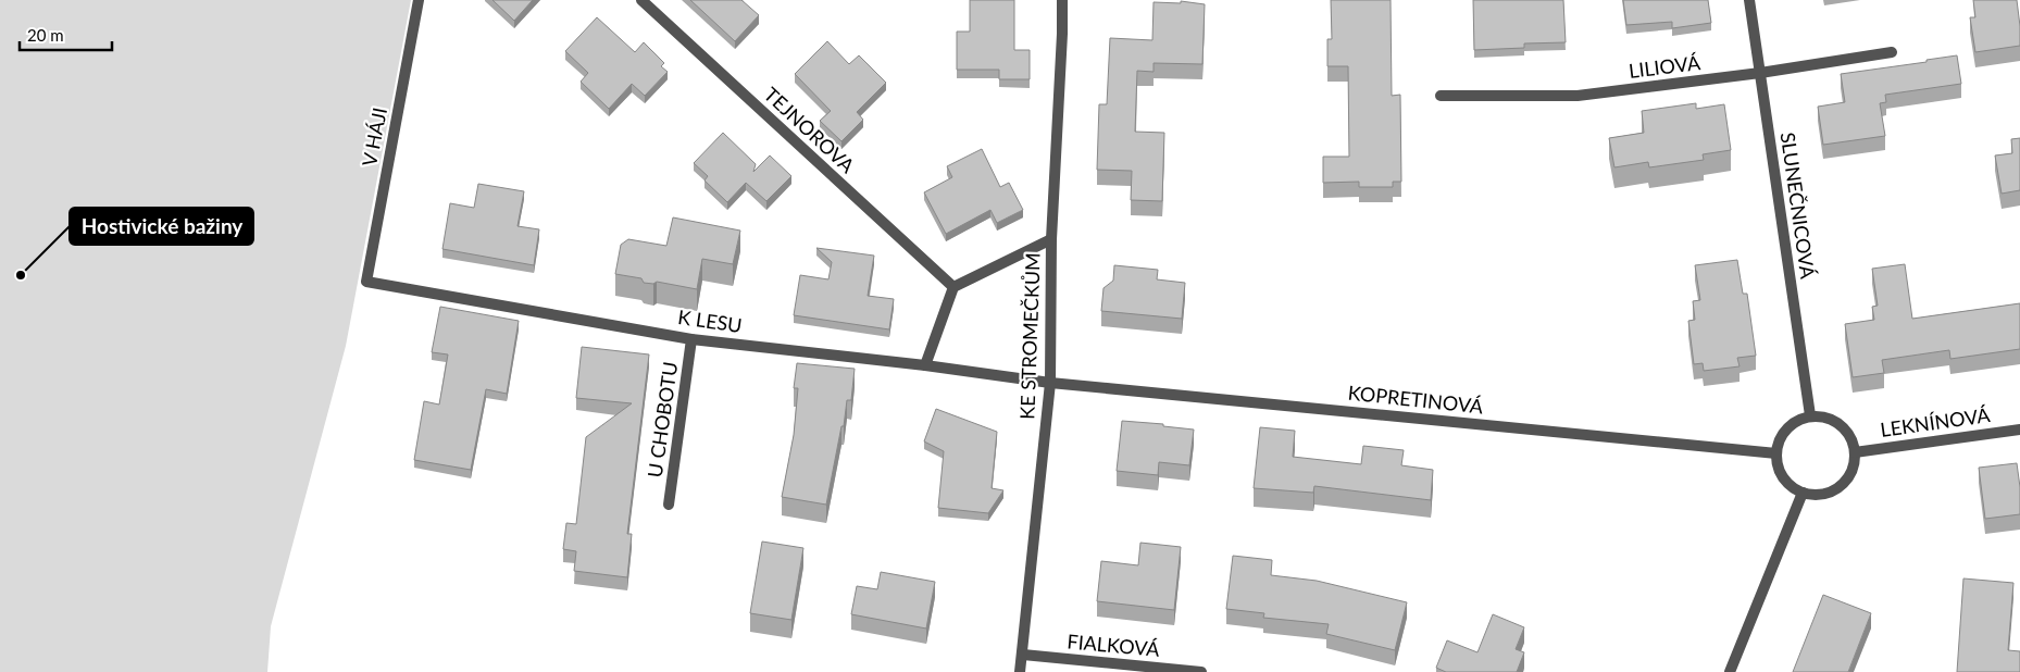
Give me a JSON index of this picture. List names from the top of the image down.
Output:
{
  "streets": {
    "street": [
      "LILIOVÁ",
      "TEJNOROVA",
      "V HÁJI",
      "SLUNEČNICOVÁ",
      "K LESU",
      "KE STROMEČKŮM",
      "KOPRETINOVÁ",
      "U CHOBOTU",
      "LEKNÍNOVÁ",
      "FIALKOVÁ"
    ]
  },
  "crossings": [
    ["LILIOVÁ", "SLUNEČNICOVÁ"],
    ["V HÁJI", "K LESU"],
    ["SLUNEČNICOVÁ", "KOPRETINOVÁ"],
    ["SLUNEČNICOVÁ", "LEKNÍNOVÁ"],
    ["K LESU", "KE STROMEČKŮM"],
    ["K LESU", "KOPRETINOVÁ"],
    ["K LESU", "U CHOBOTU"],
    ["KE STROMEČKŮM", "KOPRETINOVÁ"],
    ["KE STROMEČKŮM", "FIALKOVÁ"],
    ["KOPRETINOVÁ", "LEKNÍNOVÁ"]
  ],
  "places": ["Hostivické bažiny"],
  "scale_bar": "20 m"
}
